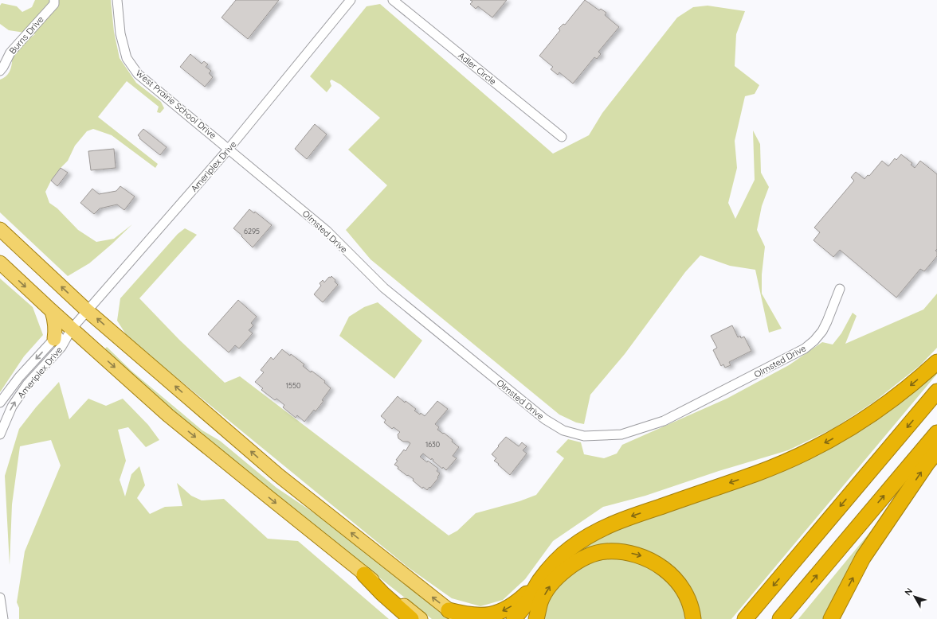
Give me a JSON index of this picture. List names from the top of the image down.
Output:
{
  "streets": {
    "street": [
      "Burns Drive",
      "Adler Circle",
      "West Prairie School Drive",
      "Ameriplex Drive",
      "Olmsted Drive"
    ]
  },
  "crossings": [
    ["West Prairie School Drive", "Ameriplex Drive"],
    ["West Prairie School Drive", "Olmsted Drive"],
    ["Ameriplex Drive", "Olmsted Drive"]
  ],
  "house_numbers": ["6295", "1550", "1630"],
  "north": "top left"
}
